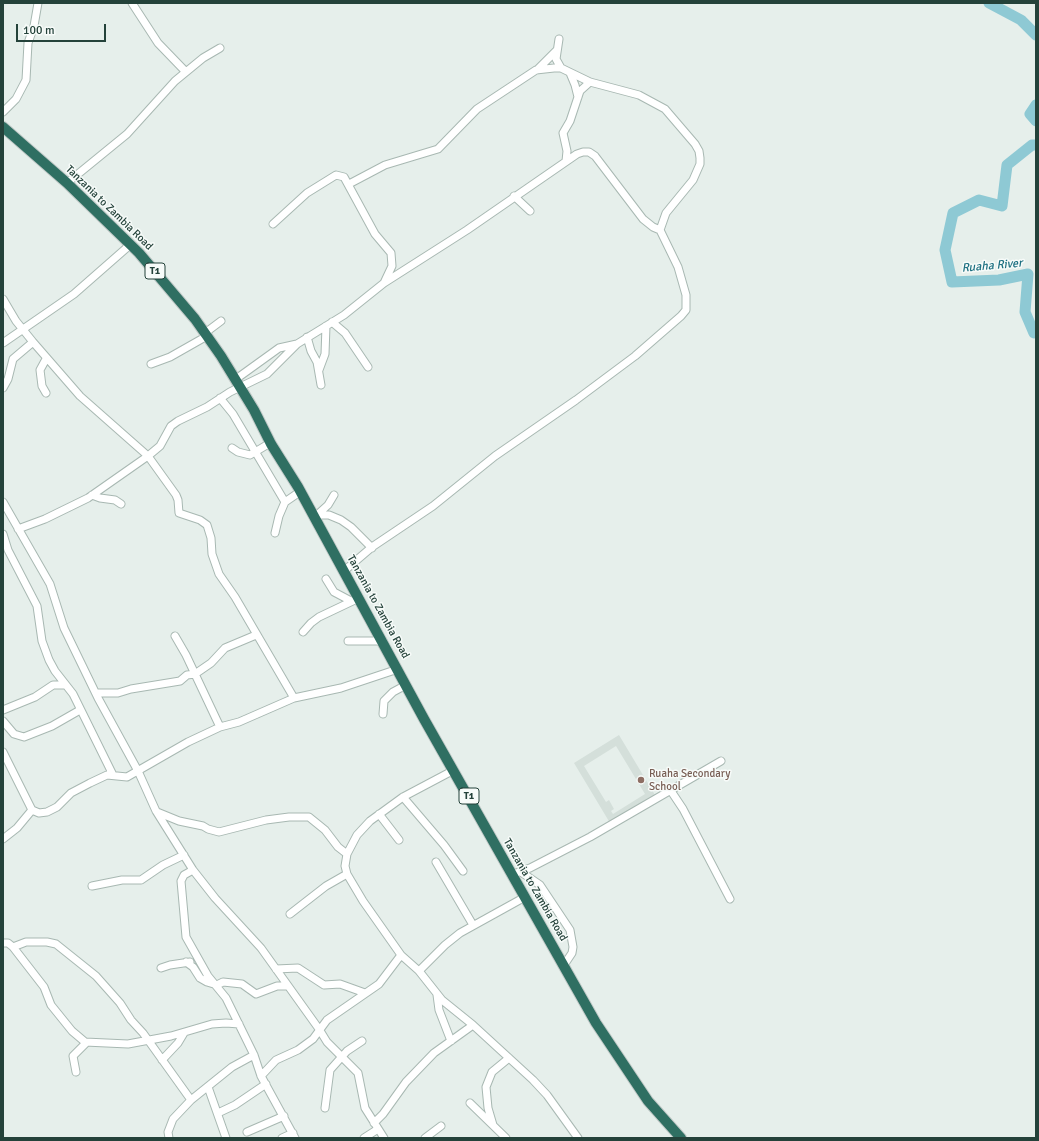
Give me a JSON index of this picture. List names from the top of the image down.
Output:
{
  "streets": {
    "highway": ["Tanzania to Zambia Road", "T1"]
  },
  "water": ["Ruaha River"],
  "places": ["Ruaha Secondary School"],
  "scale_bar": "100 m"
}
